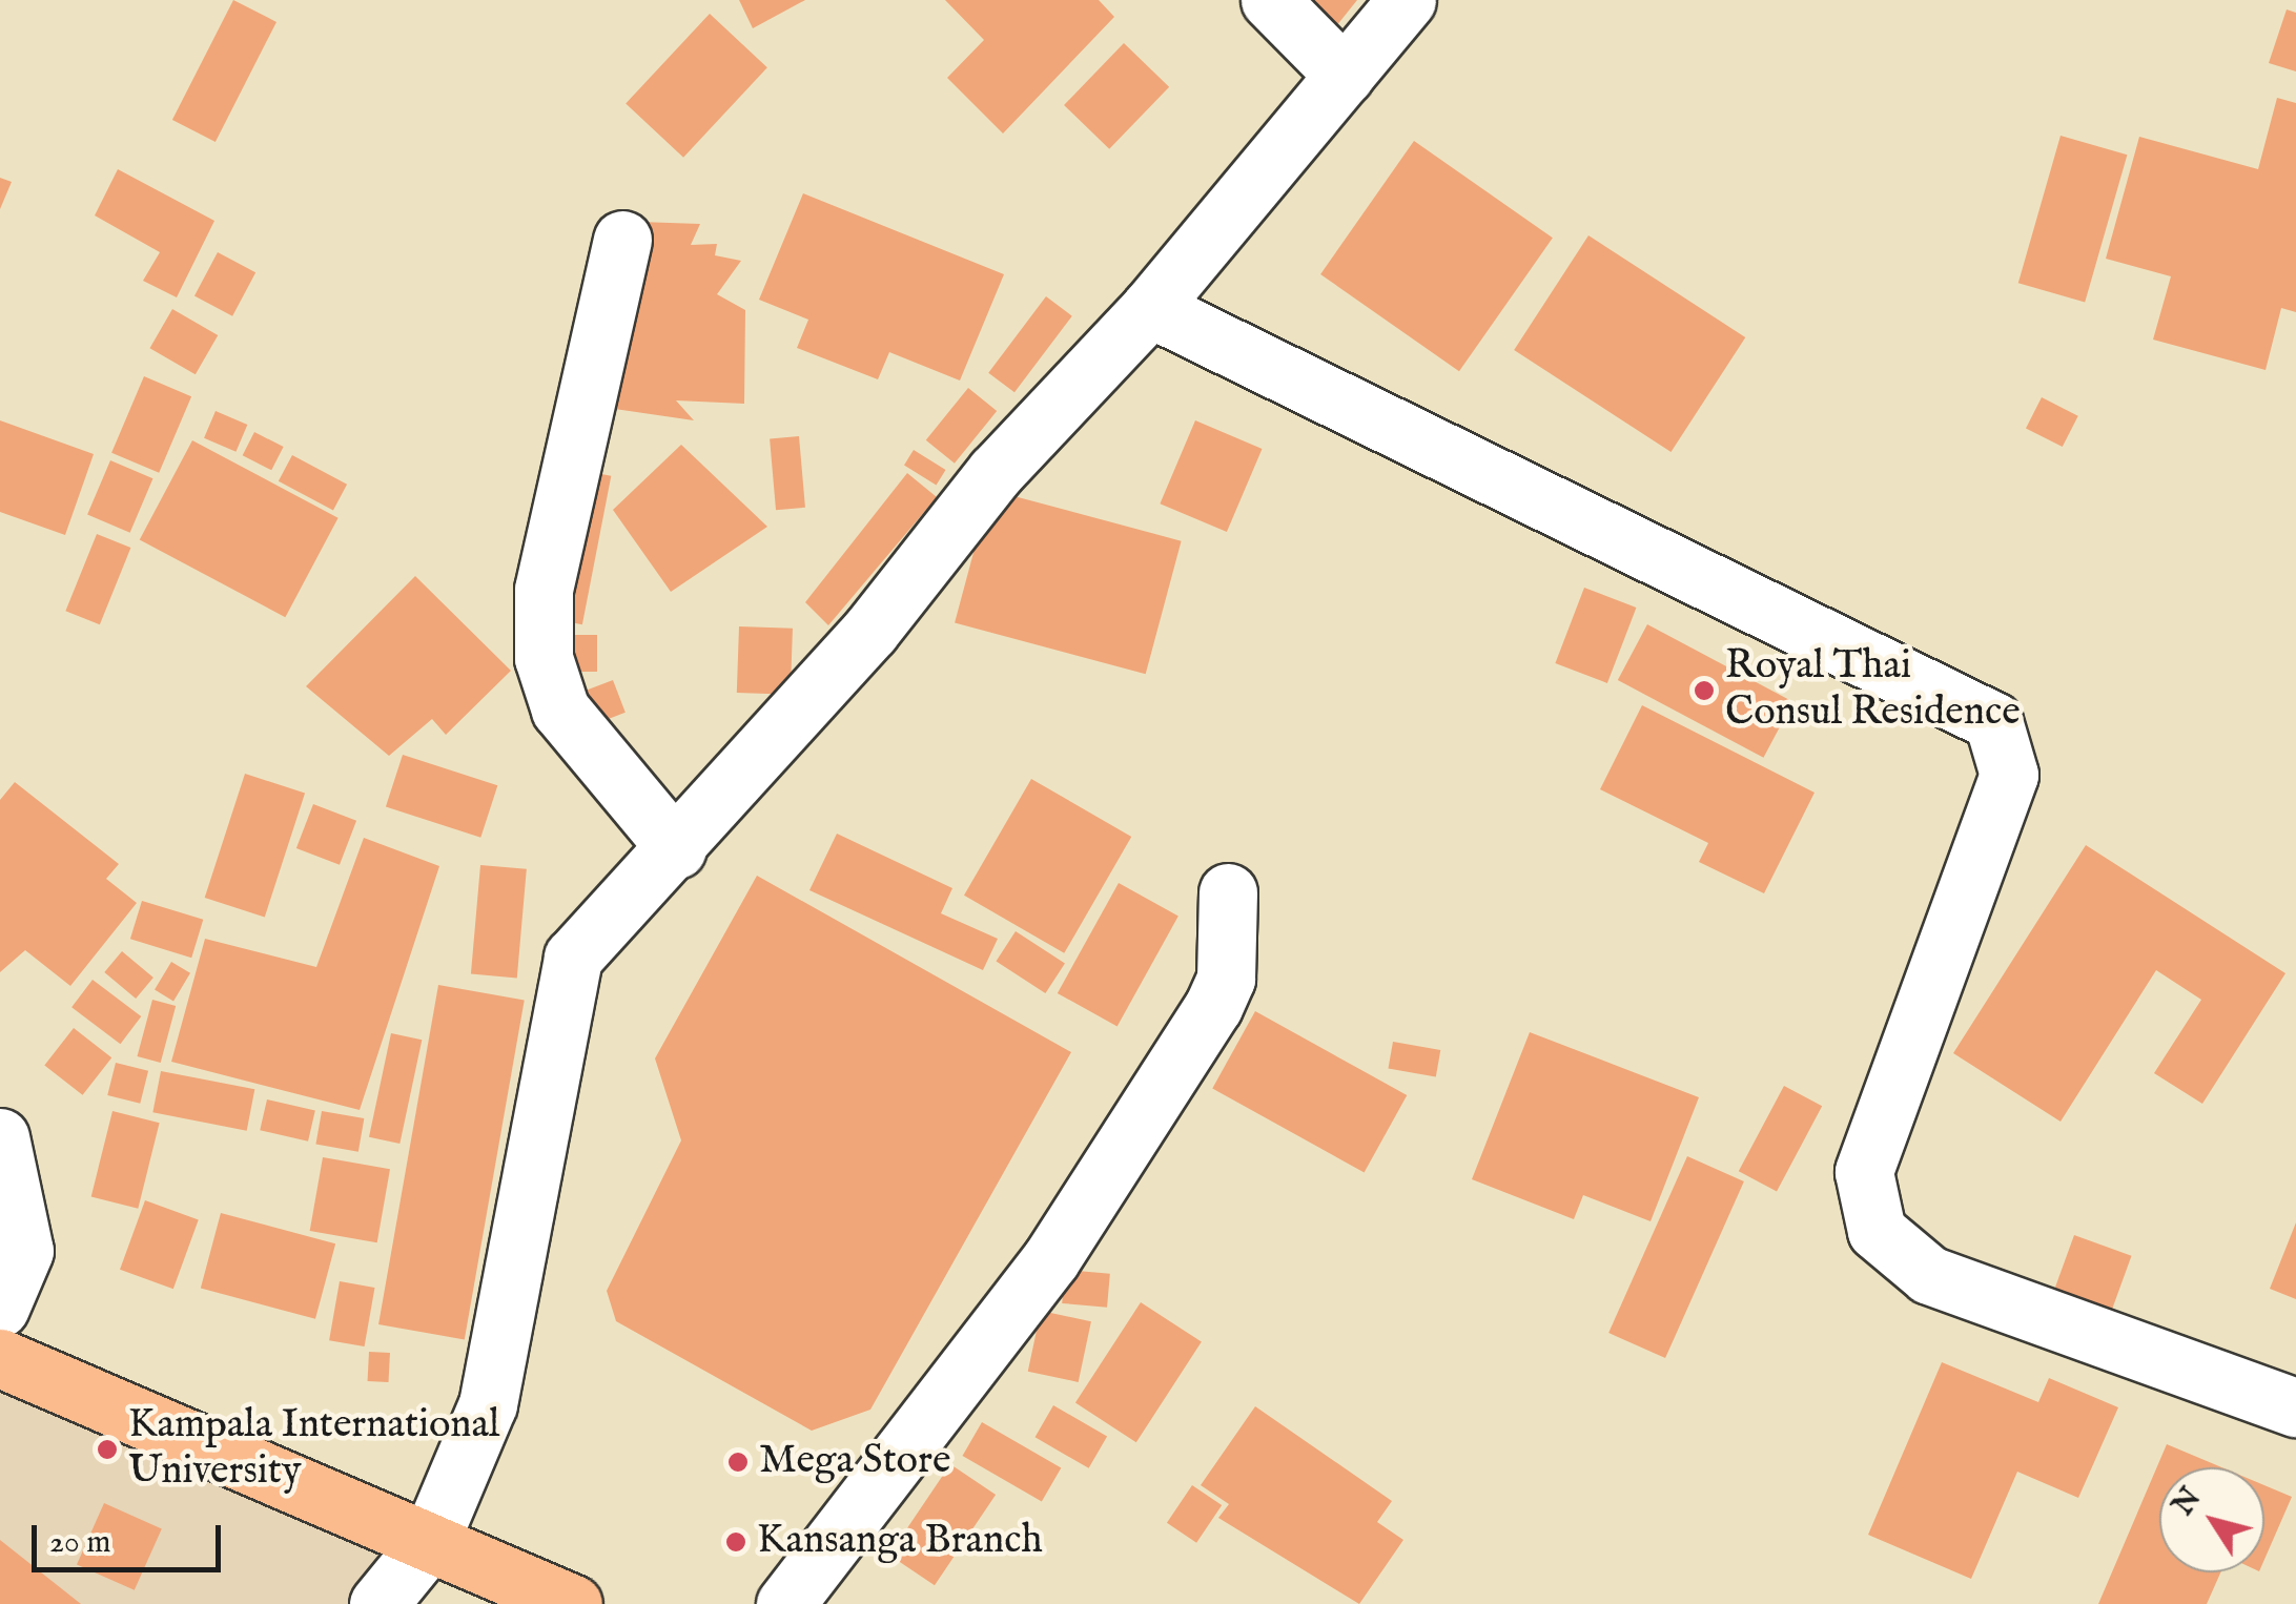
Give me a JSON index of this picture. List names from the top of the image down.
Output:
{
  "places": [
    "Royal Thai Consul Residence",
    "Kampala International University",
    "Mega Store",
    "Kansanga Branch"
  ],
  "scale_bar": "20 m",
  "north": "top left"
}
